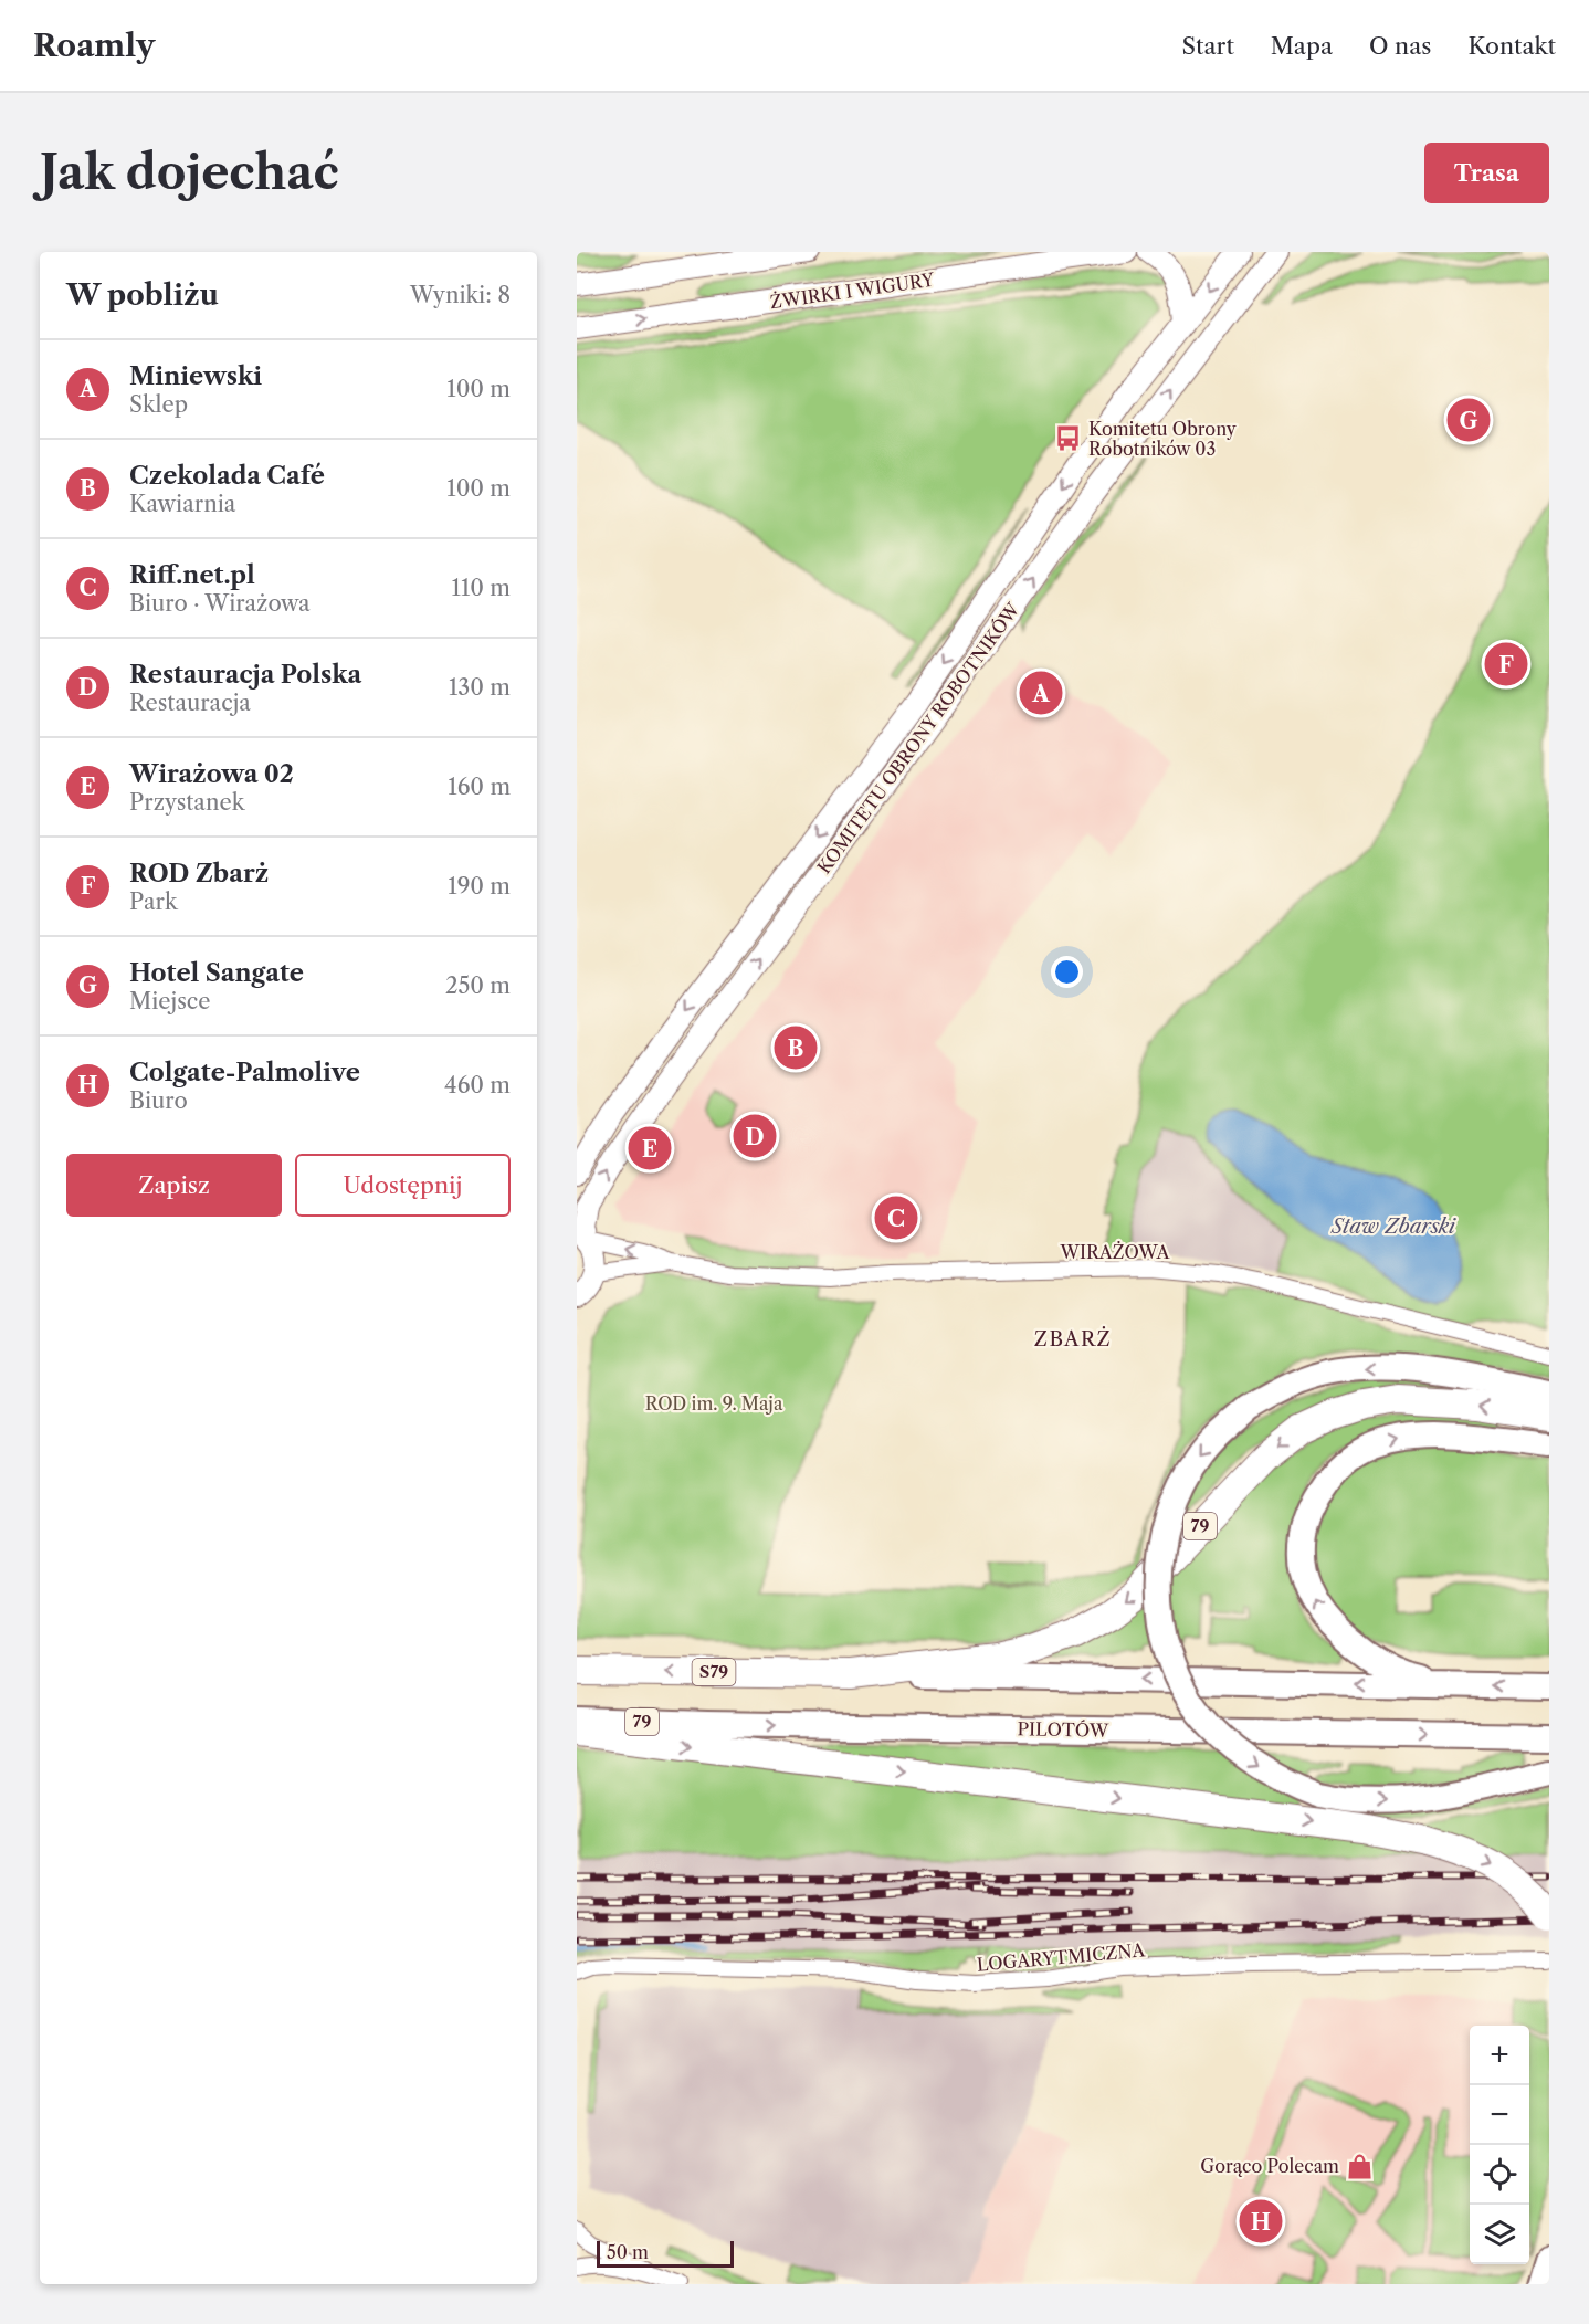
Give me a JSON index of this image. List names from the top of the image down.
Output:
{
  "streets": {
    "highway": ["79", "S79"],
    "main road": ["PILOTÓW"],
    "street": [
      "ŻWIRKI I WIGURY",
      "KOMITETU OBRONY ROBOTNIKÓW",
      "WIRAŻOWA",
      "LOGARYTMICZNA"
    ]
  },
  "crossings": [
    ["KOMITETU OBRONY ROBOTNIKÓW", "WIRAŻOWA"],
    ["79", "S79"]
  ],
  "districts": ["ZBARŻ"],
  "water": ["Staw Zbarski"],
  "parks": ["ROD im. 9. Maja"],
  "places": {
    "bus stop": ["Komitetu Obrony Robotników 03"],
    "shop": ["Gorąco Polecam"]
  },
  "scale_bar": "50 m",
  "page": {
    "header": "Roamly",
    "nav": [
      "Start",
      "Mapa",
      "O nas",
      "Kontakt"
    ],
    "buttons": [
      "Trasa",
      ["Zapisz", "Udostępnij"]
    ],
    "title": "Jak dojechać",
    "heading": ["W pobliżu", "Wyniki: 8"],
    "list": [
      {
        "mark": "A",
        "name": "Miniewski",
        "note": "Sklep",
        "value": "100 m"
      },
      {
        "mark": "B",
        "name": "Czekolada Café",
        "note": "Kawiarnia",
        "value": "100 m"
      },
      {
        "mark": "C",
        "name": "Riff.net.pl",
        "note": "Biuro · Wirażowa",
        "value": "110 m"
      },
      {
        "mark": "D",
        "name": "Restauracja Polska",
        "note": "Restauracja",
        "value": "130 m"
      },
      {
        "mark": "E",
        "name": "Wirażowa 02",
        "note": "Przystanek",
        "value": "160 m"
      },
      {
        "mark": "F",
        "name": "ROD Zbarż",
        "note": "Park",
        "value": "190 m"
      },
      {
        "mark": "G",
        "name": "Hotel Sangate",
        "note": "Miejsce",
        "value": "250 m"
      },
      {
        "mark": "H",
        "name": "Colgate-Palmolive",
        "note": "Biuro",
        "value": "460 m"
      }
    ],
    "pins": [
      "G",
      "F",
      "A",
      "B",
      "D",
      "E",
      "C",
      "H"
    ],
    "map_buttons": ["+", "−"],
    "scale": "50 m"
  }
}
